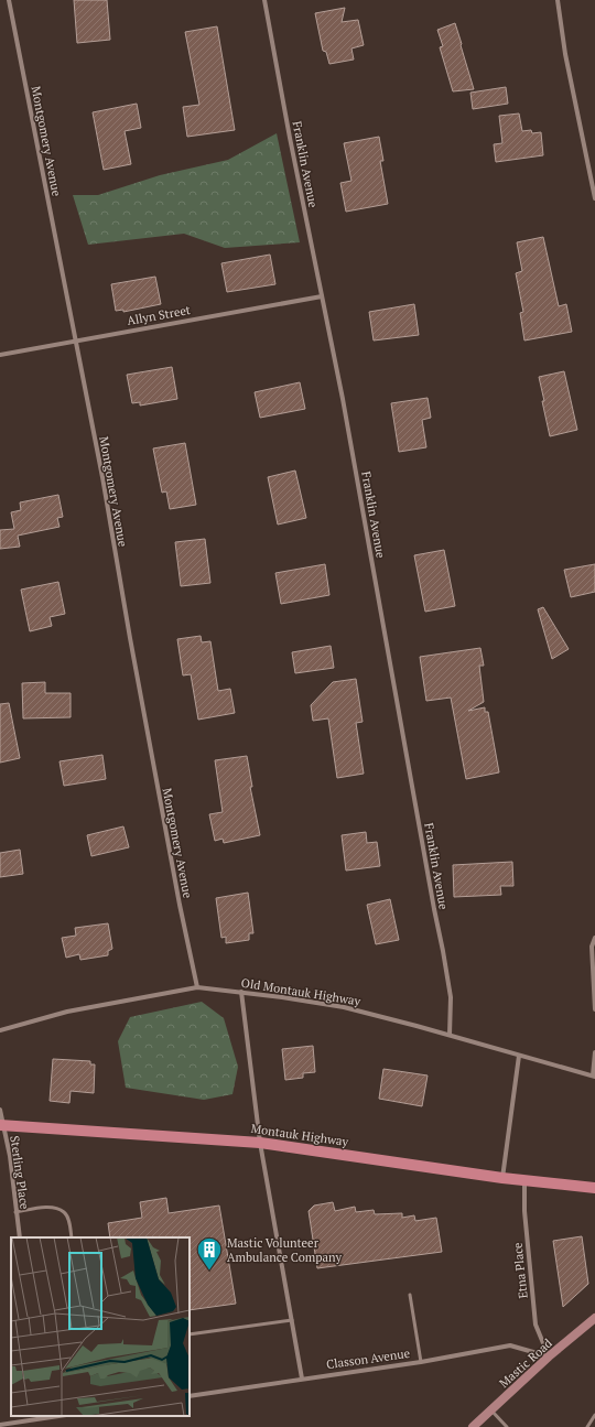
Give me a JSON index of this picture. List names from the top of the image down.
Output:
{
  "streets": {
    "main road": ["Montauk Highway", "Mastic Road"],
    "street": [
      "Montgomery Avenue",
      "Franklin Avenue",
      "Allyn Street",
      "Old Montauk Highway",
      "Sterling Place",
      "Etna Place",
      "Classon Avenue"
    ]
  },
  "crossings": [
    ["Montgomery Avenue", "Allyn Street"],
    ["Montgomery Avenue", "Old Montauk Highway"],
    ["Franklin Avenue", "Allyn Street"],
    ["Franklin Avenue", "Old Montauk Highway"],
    ["Montauk Highway", "Sterling Place"],
    ["Montauk Highway", "Etna Place"],
    ["Etna Place", "Classon Avenue"],
    ["Etna Place", "Mastic Road"],
    ["Classon Avenue", "Mastic Road"]
  ],
  "places": {
    "building": ["Mastic Volunteer Ambulance Company"]
  }
}
